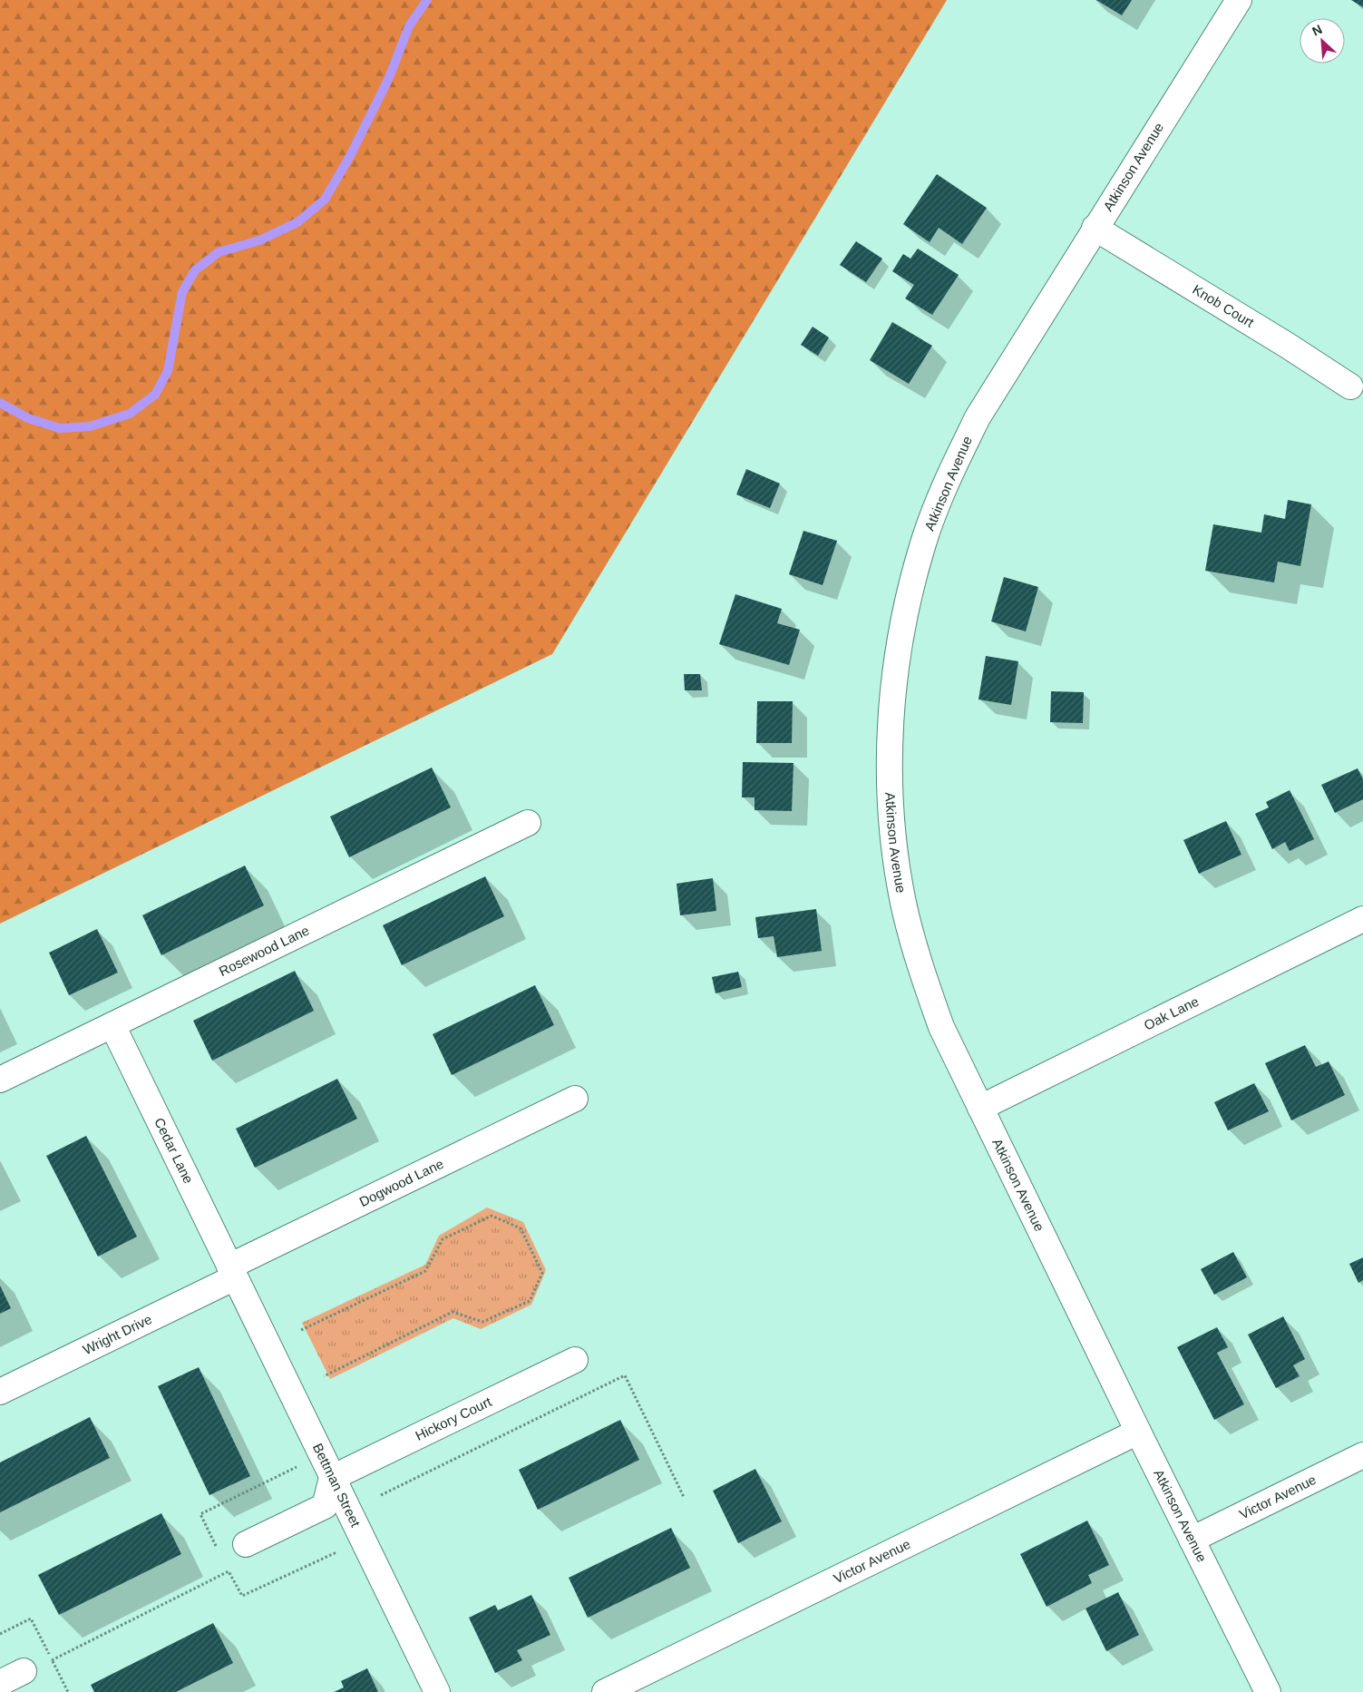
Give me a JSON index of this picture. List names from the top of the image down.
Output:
{
  "streets": {
    "street": [
      "Atkinson Avenue",
      "Knob Court",
      "Rosewood Lane",
      "Oak Lane",
      "Cedar Lane",
      "Dogwood Lane",
      "Wright Drive",
      "Hickory Court",
      "Bettman Street",
      "Victor Avenue"
    ]
  },
  "crossings": [
    ["Atkinson Avenue", "Knob Court"],
    ["Atkinson Avenue", "Oak Lane"],
    ["Atkinson Avenue", "Victor Avenue"],
    ["Rosewood Lane", "Cedar Lane"],
    ["Cedar Lane", "Dogwood Lane"],
    ["Cedar Lane", "Wright Drive"],
    ["Cedar Lane", "Bettman Street"],
    ["Dogwood Lane", "Wright Drive"],
    ["Dogwood Lane", "Bettman Street"],
    ["Wright Drive", "Bettman Street"],
    ["Hickory Court", "Bettman Street"]
  ],
  "north": "top left"
}
